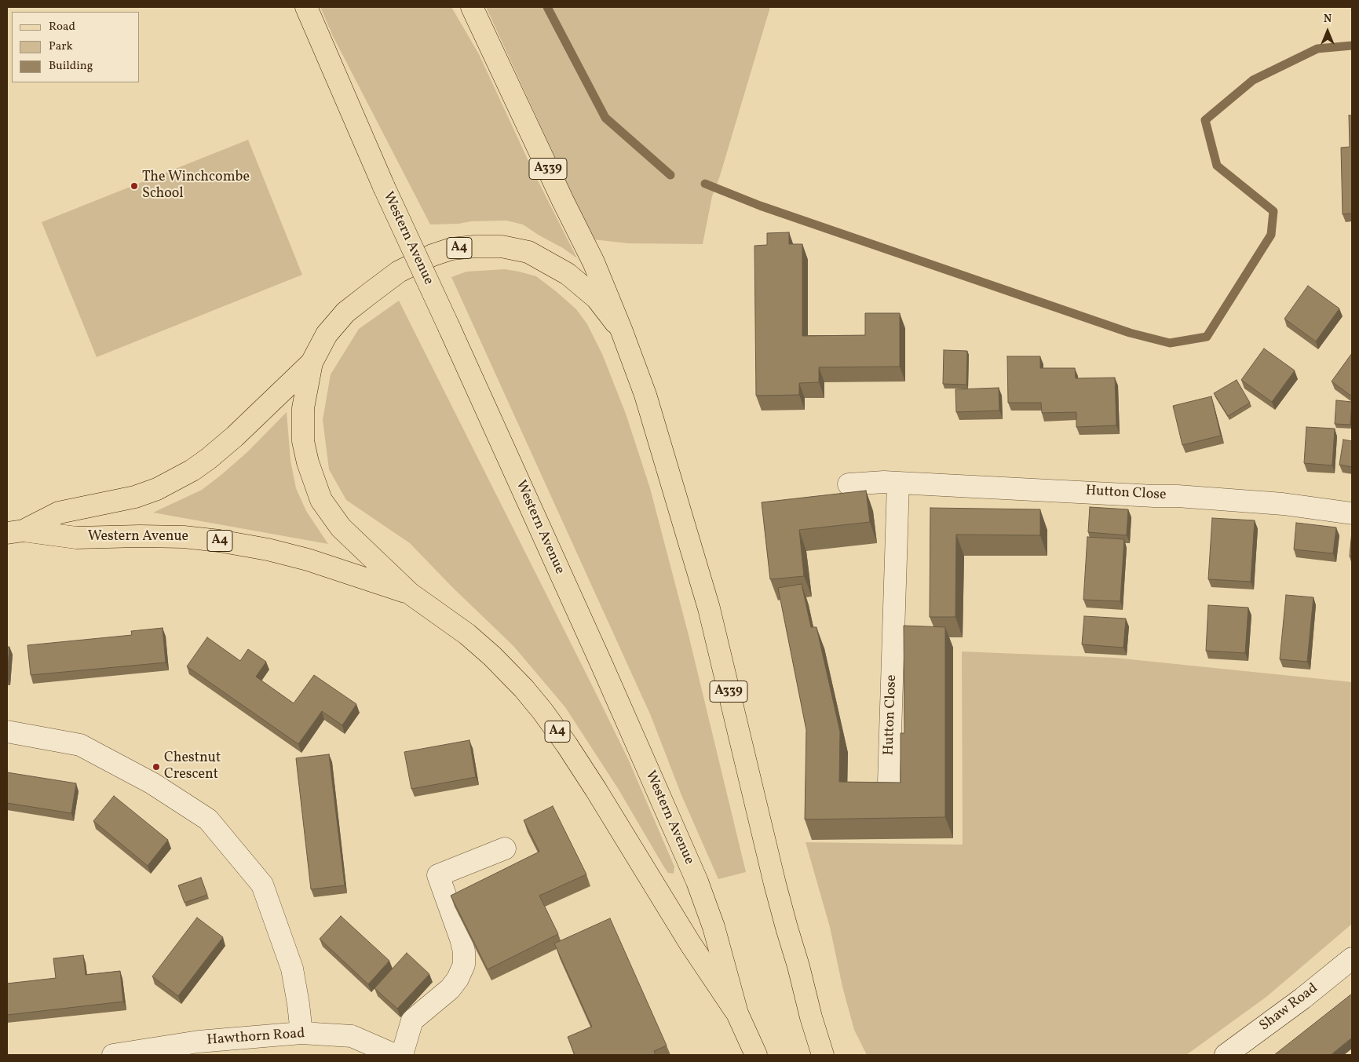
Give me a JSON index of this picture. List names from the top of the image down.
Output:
{
  "streets": {
    "main road": ["A339", "Western Avenue", "A4"],
    "street": ["Hutton Close", "Shaw Road", "Hawthorn Road"]
  },
  "crossings": [
    ["A339", "A4"],
    ["Western Avenue", "A4"]
  ],
  "places": ["The Winchcombe School", "Chestnut Crescent"],
  "legend": ["Road", "Park", "Building"],
  "north": "top"
}
